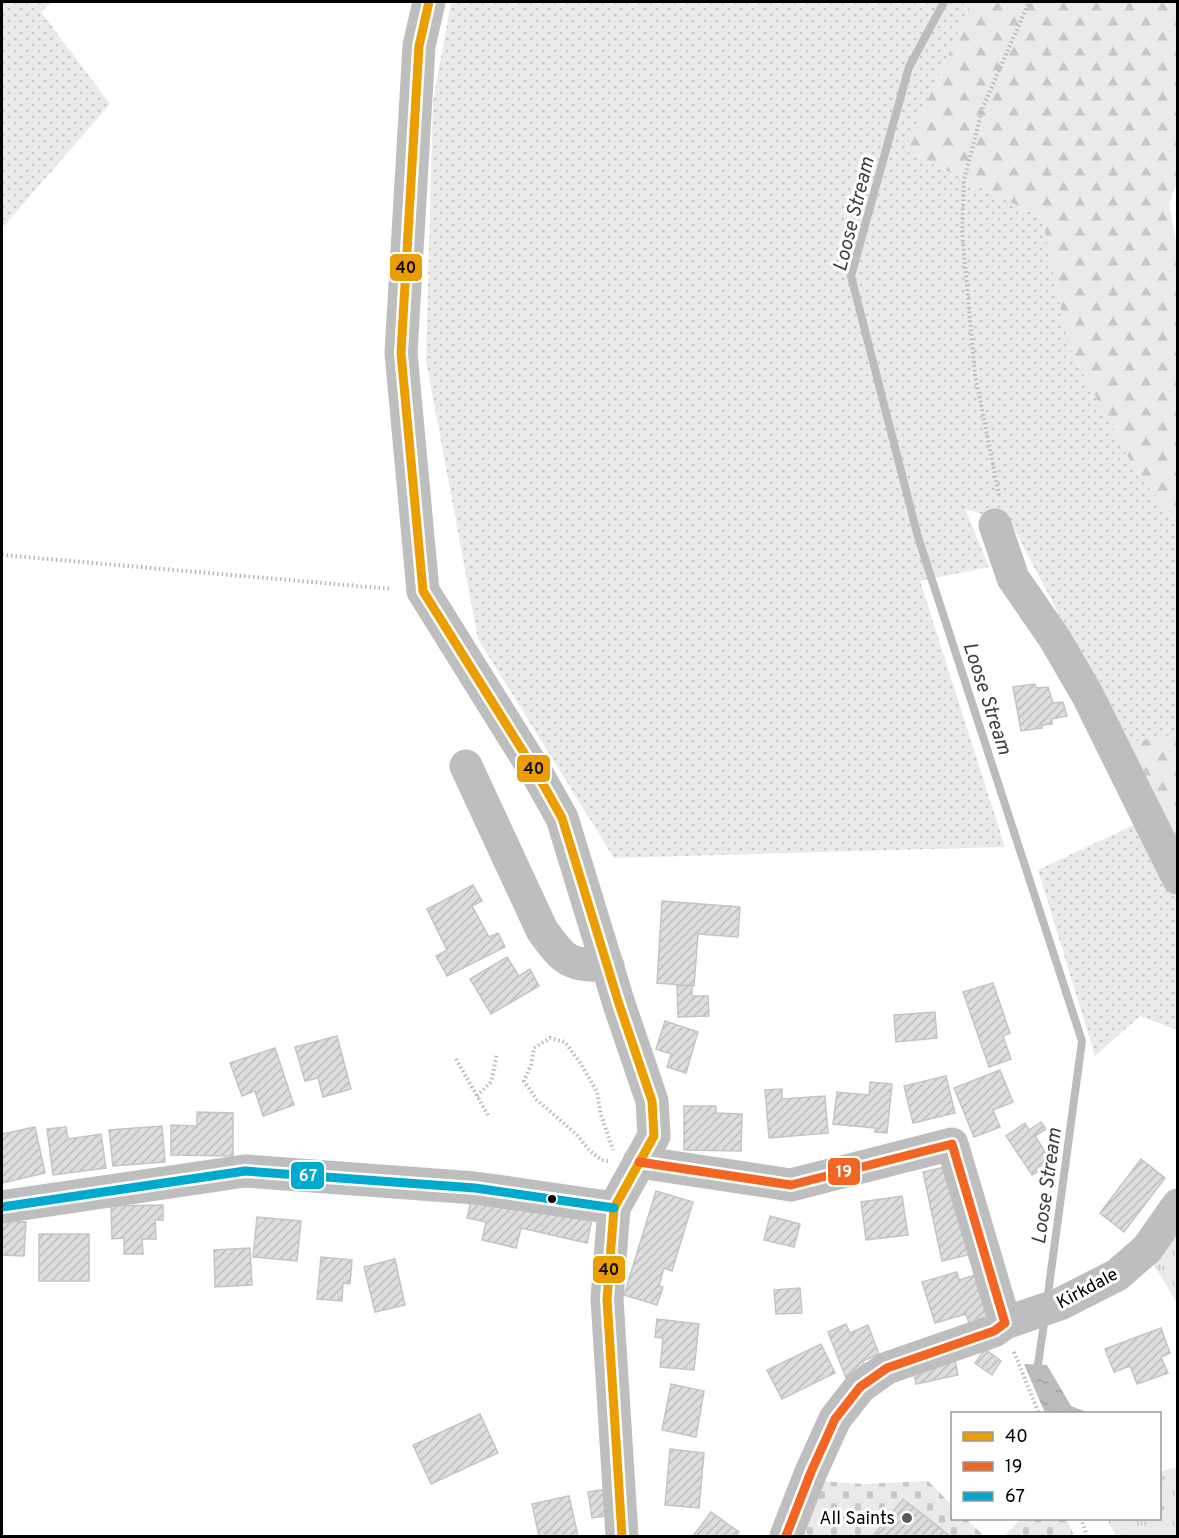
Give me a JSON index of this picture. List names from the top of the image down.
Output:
{
  "streets": {
    "street": ["Kirkdale"]
  },
  "water": ["Loose Stream"],
  "places": ["All Saints"],
  "lines": ["transit line 40", "transit line 19", "transit line 67"],
  "legend": ["40", "19", "67"]
}
